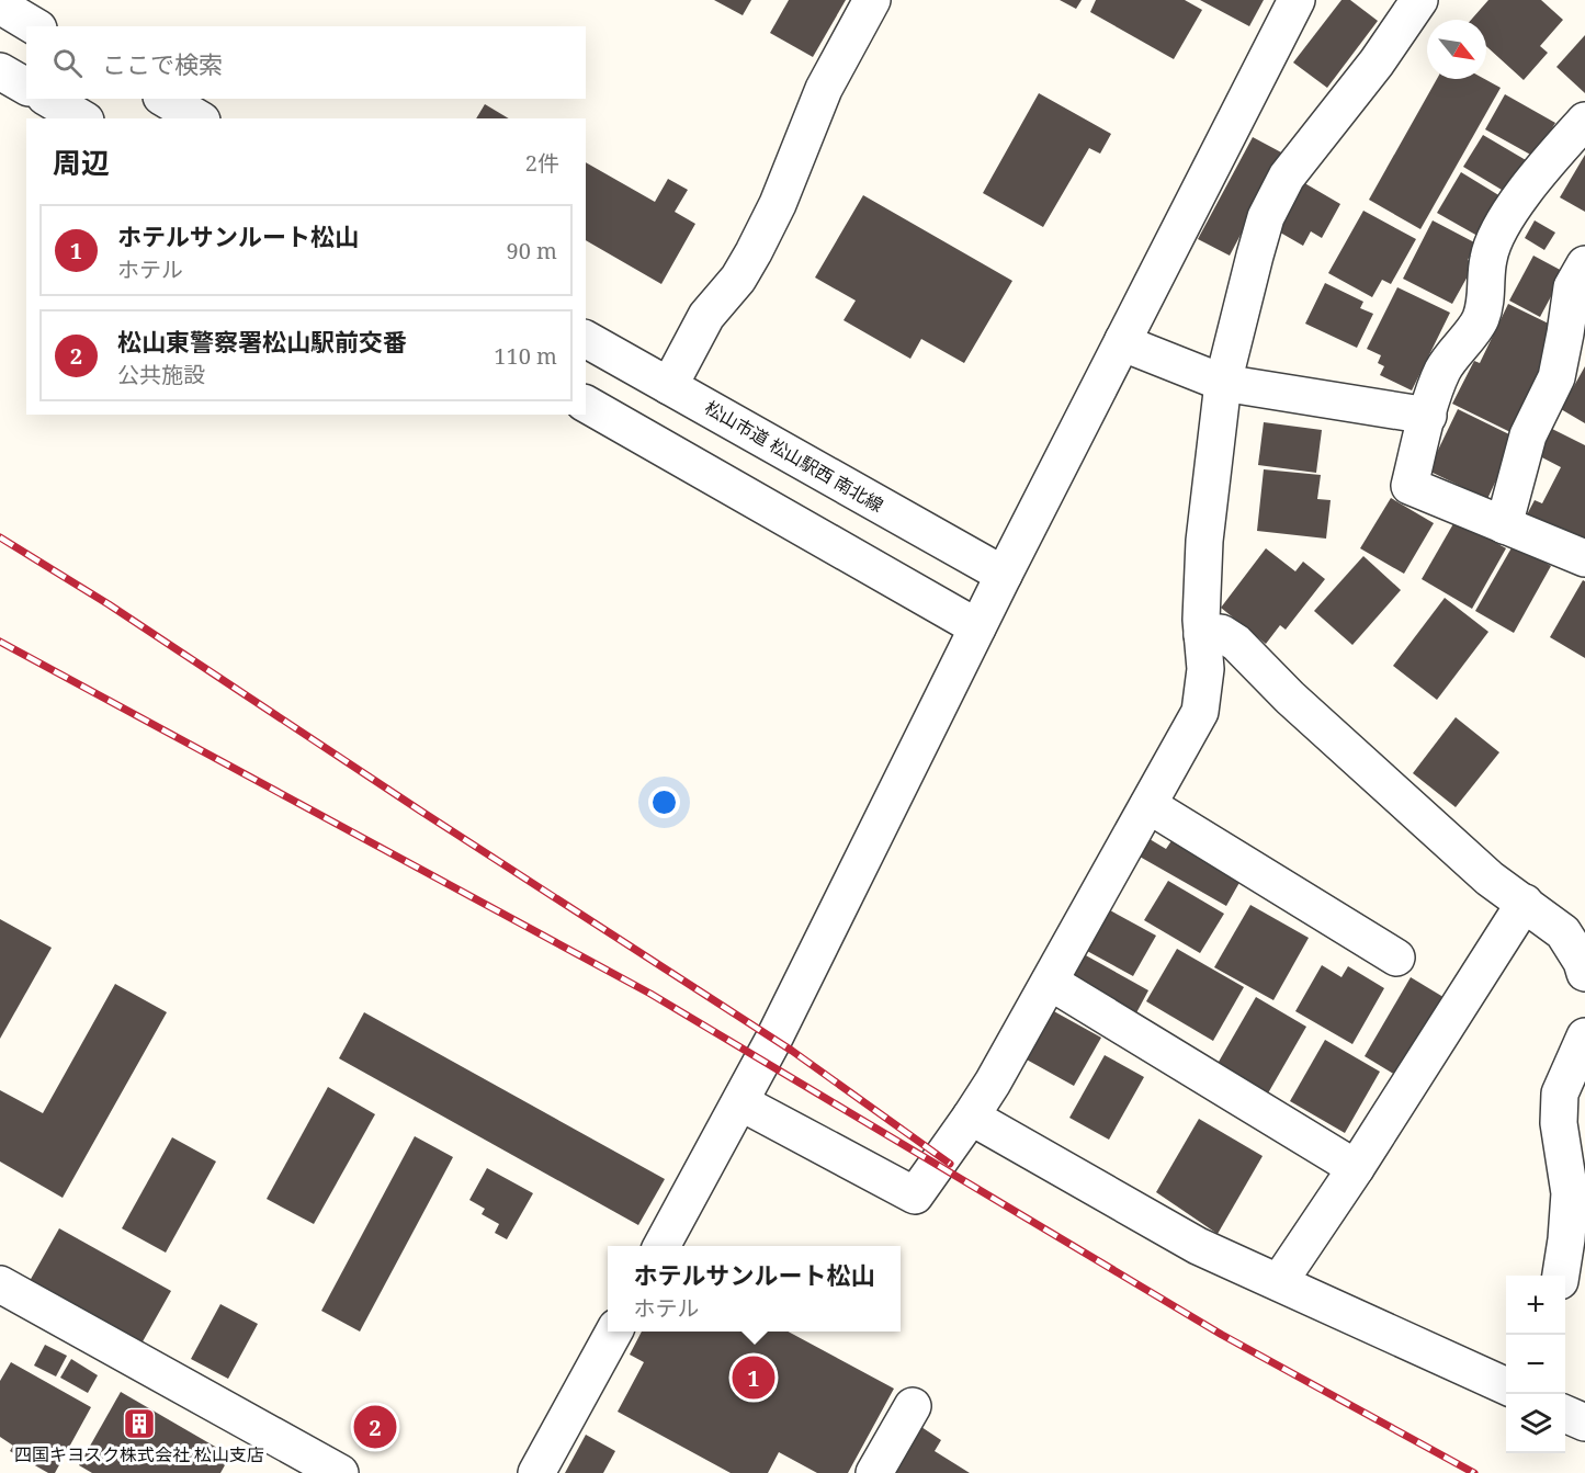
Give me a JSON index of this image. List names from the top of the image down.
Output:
{
  "streets": {
    "street": ["松山市道 松山駅西 南北線"]
  },
  "places": {
    "building": ["四国キヨスク株式会社 松山支店"]
  },
  "north": "bottom right",
  "page": {
    "search": "ここで検索",
    "heading": ["周辺", "2件"],
    "list": [
      {
        "mark": "1",
        "name": "ホテルサンルート松山",
        "note": "ホテル",
        "value": "90 m"
      },
      {
        "mark": "2",
        "name": "松山東警察署松山駅前交番",
        "note": "公共施設",
        "value": "110 m"
      }
    ],
    "popup": ["ホテルサンルート松山", "ホテル"],
    "map_buttons": ["+", "−"],
    "pins": ["1", "2"]
  }
}
